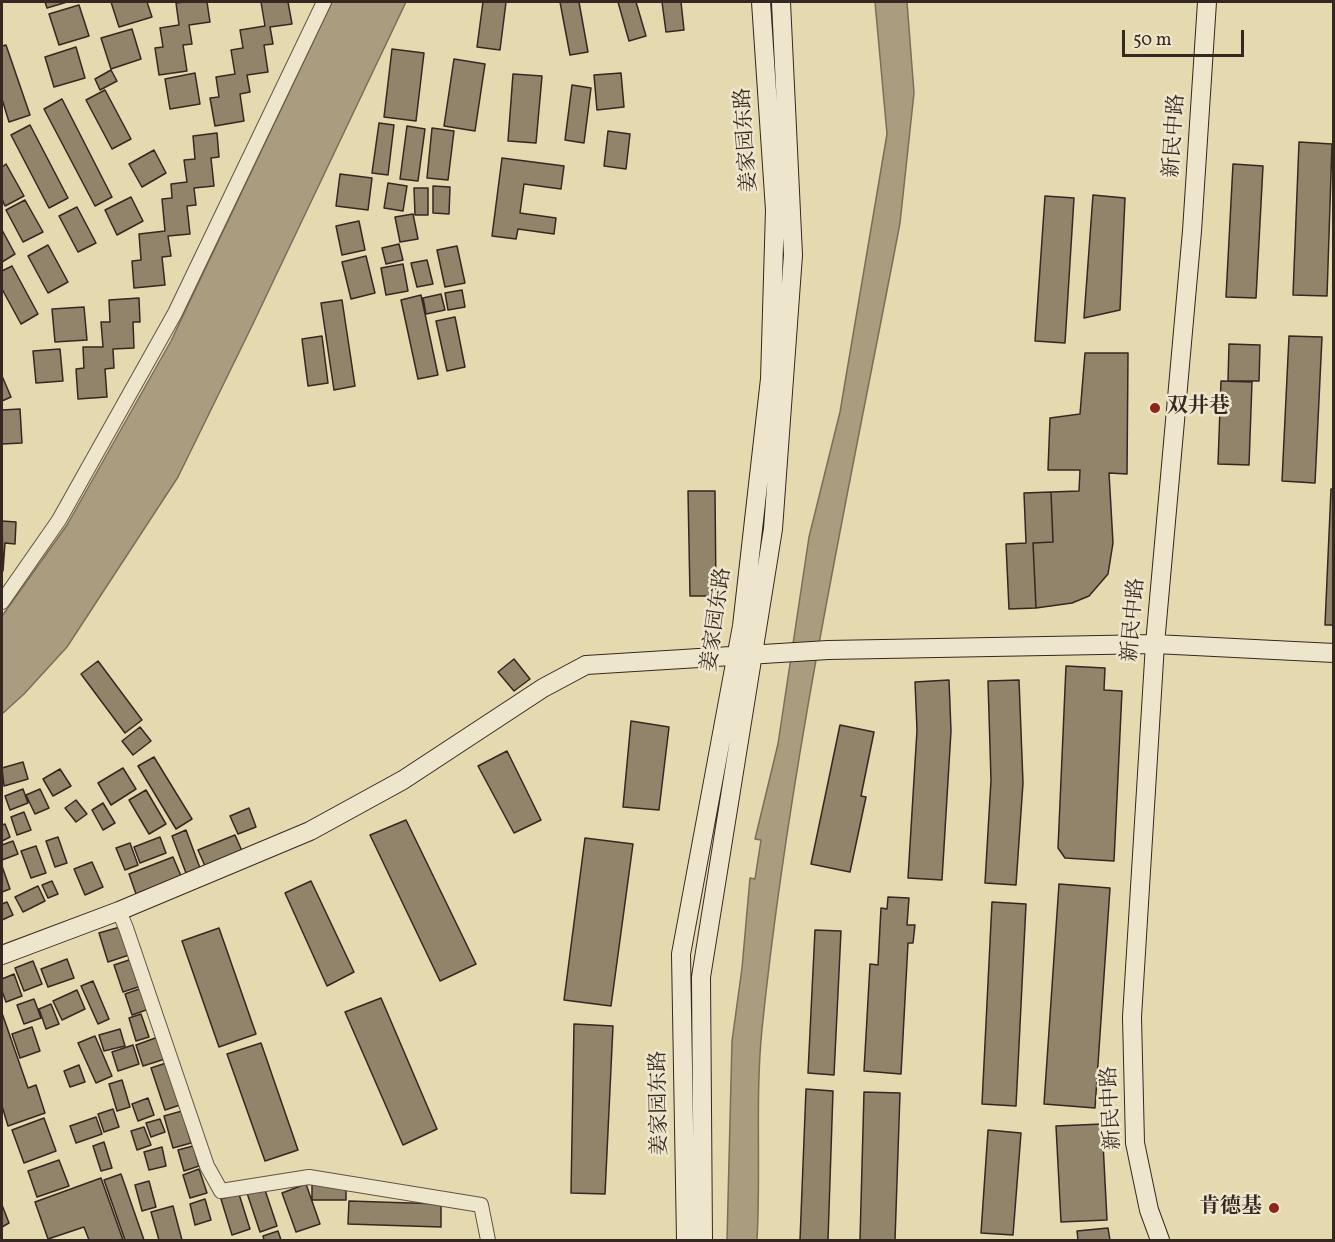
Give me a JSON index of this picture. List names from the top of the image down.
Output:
{
  "streets": {
    "street": ["新民中路", "姜家园东路"]
  },
  "places": ["双井巷", "肯德基"],
  "scale_bar": "50 m"
}
